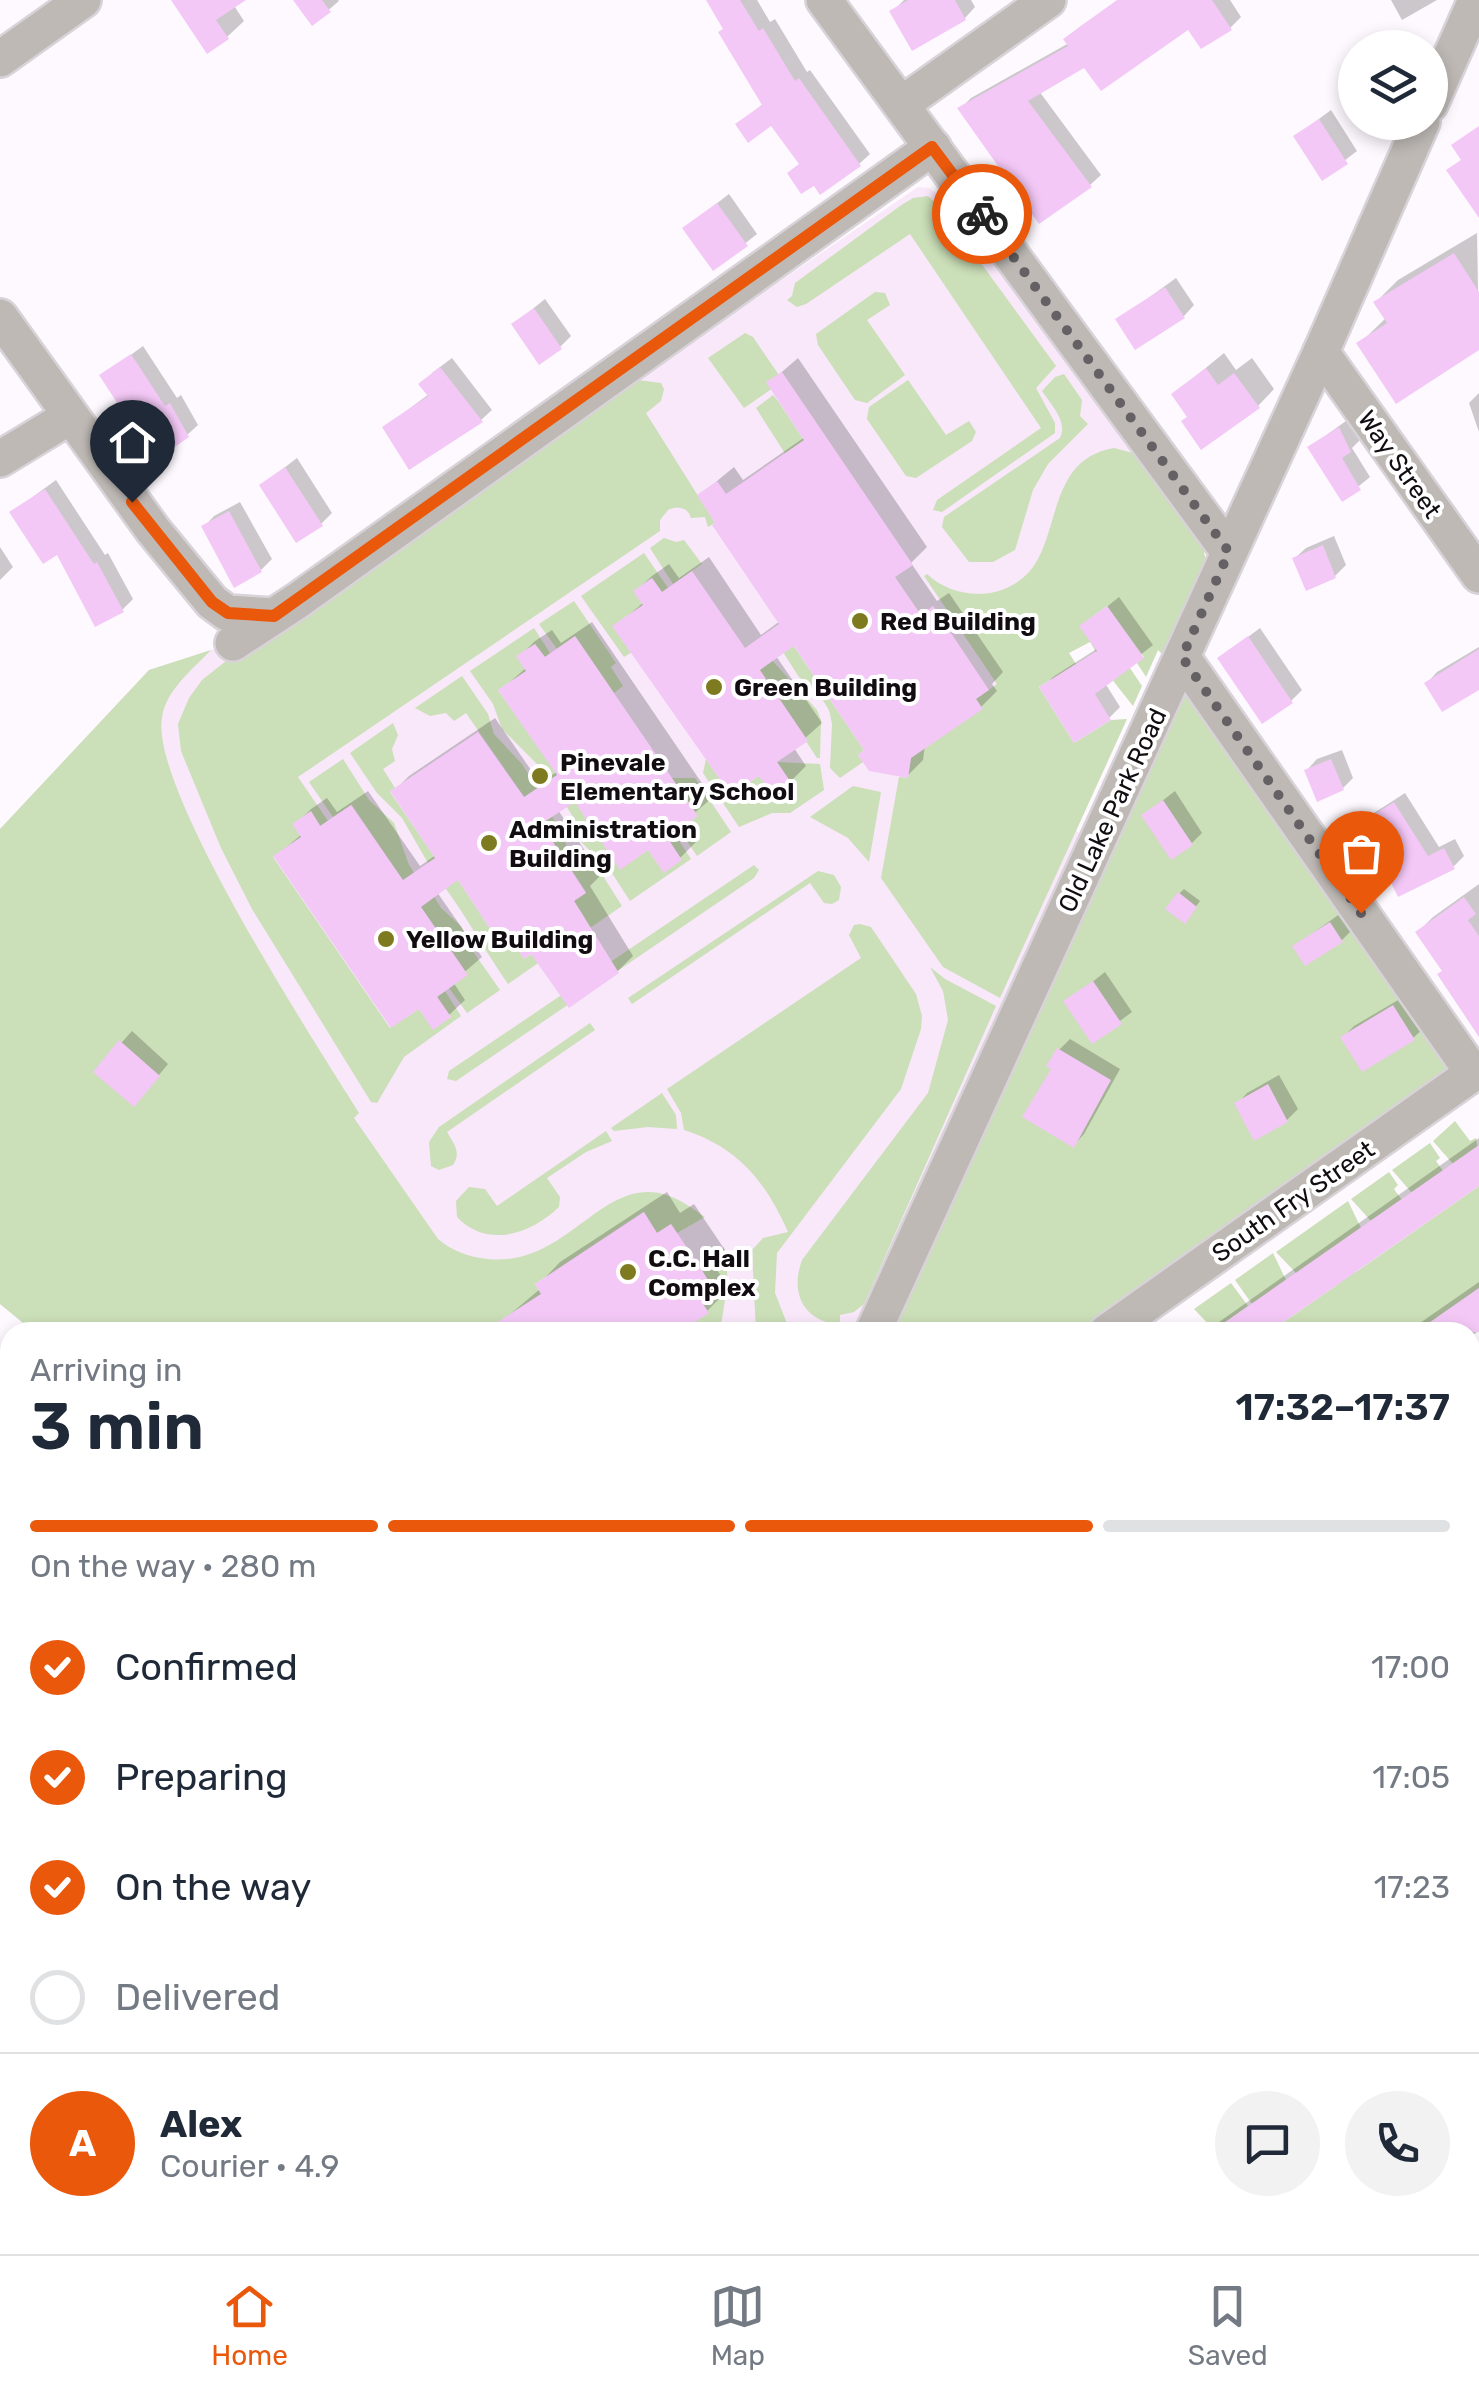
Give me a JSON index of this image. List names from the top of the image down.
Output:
{
  "streets": {
    "street": ["Way Street", "Old Lake Park Road", "South Fry Street"]
  },
  "crossings": [
    ["Way Street", "Old Lake Park Road"]
  ],
  "places": [
    "Red Building",
    "Green Building",
    "Pinevale Elementary School",
    "Administration Building",
    "Yellow Building",
    "C.C. Hall Complex"
  ],
  "page": {
    "heading": ["3 min", "Arriving in", "17:32–17:37"],
    "panel": ["Alex", "Courier · 4.9"],
    "bar": "On the way · 280 m",
    "list": [
      ["Confirmed", "17:00"],
      ["Preparing", "17:05"],
      ["On the way", "17:23"],
      "Delivered"
    ],
    "round": "A",
    "tabs": ["Home", "Map", "Saved"]
  }
}
